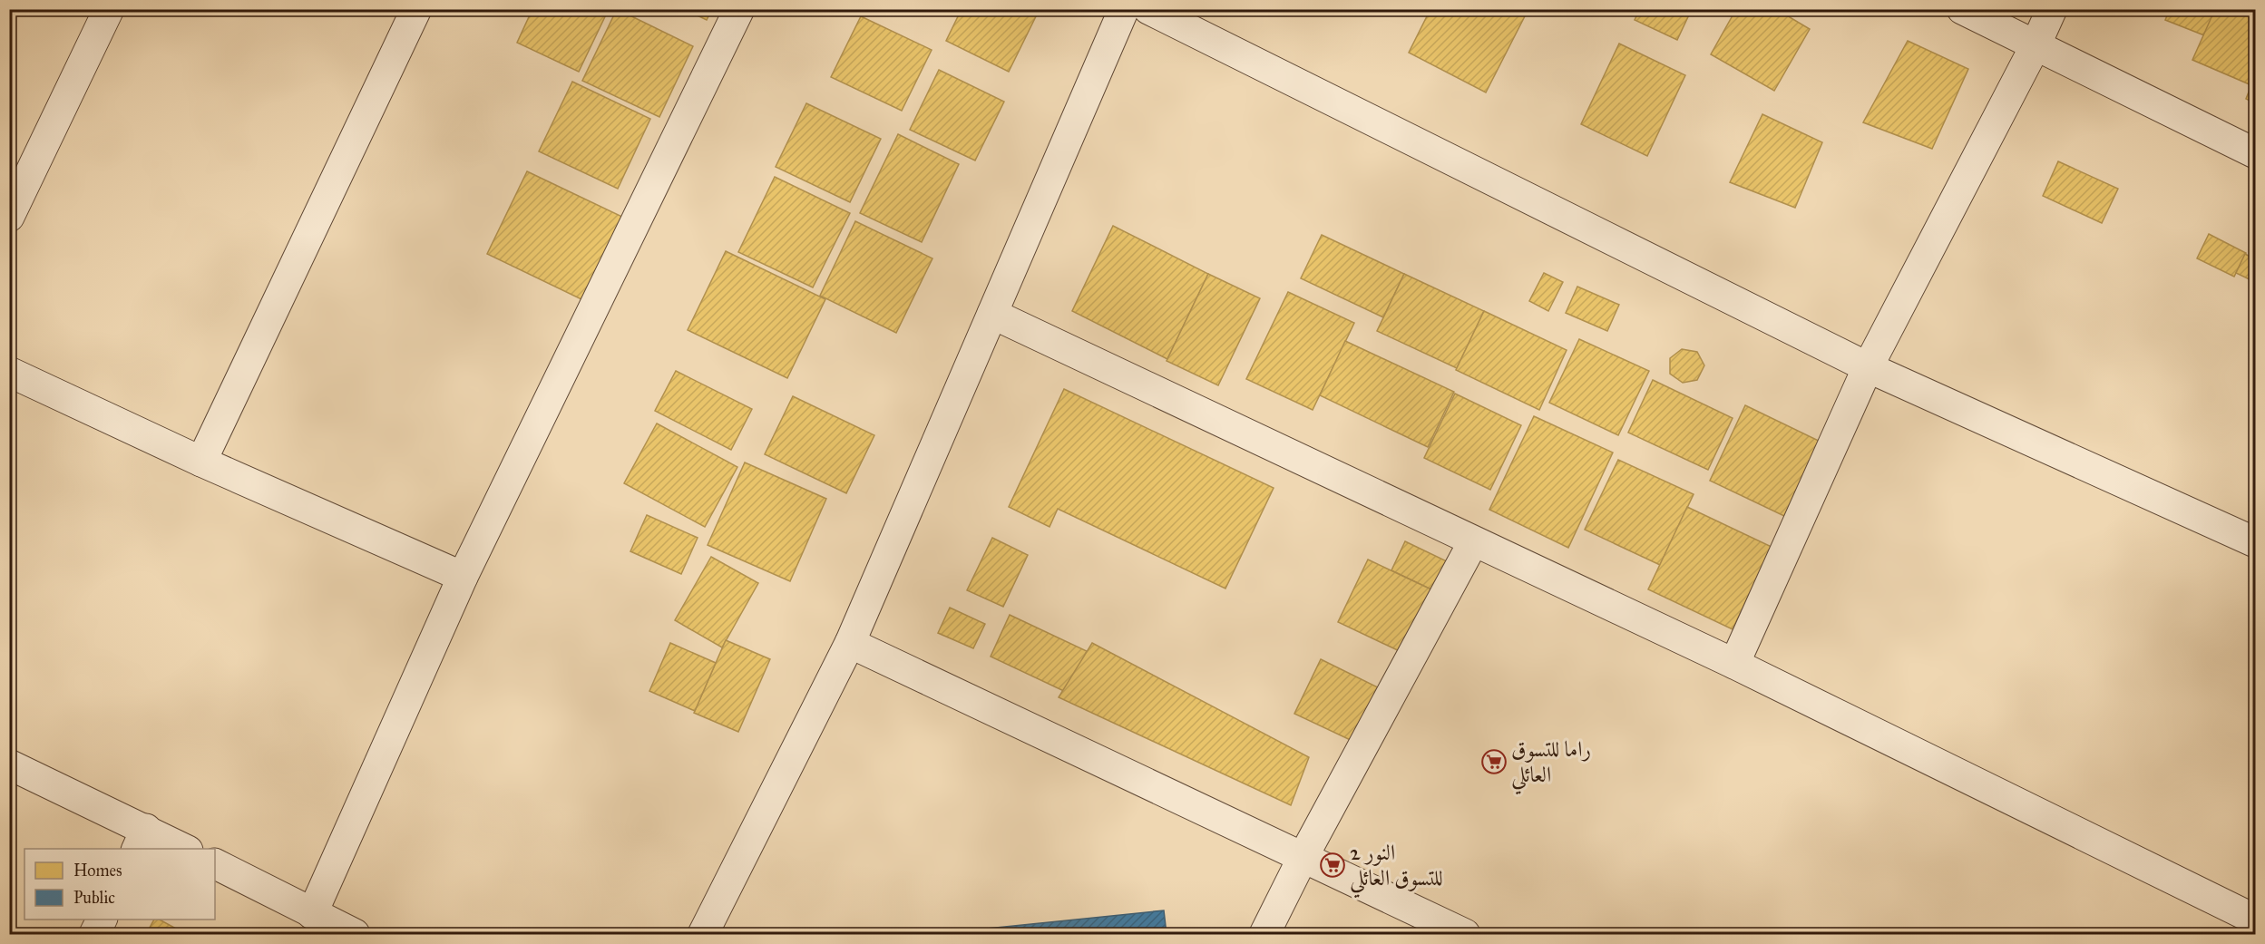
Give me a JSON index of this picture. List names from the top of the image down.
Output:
{
  "places": {
    "supermarket": ["راما للتسوق العائلي", "النور 2 للتسوق العائلي"]
  },
  "legend": ["Homes", "Public"]
}
